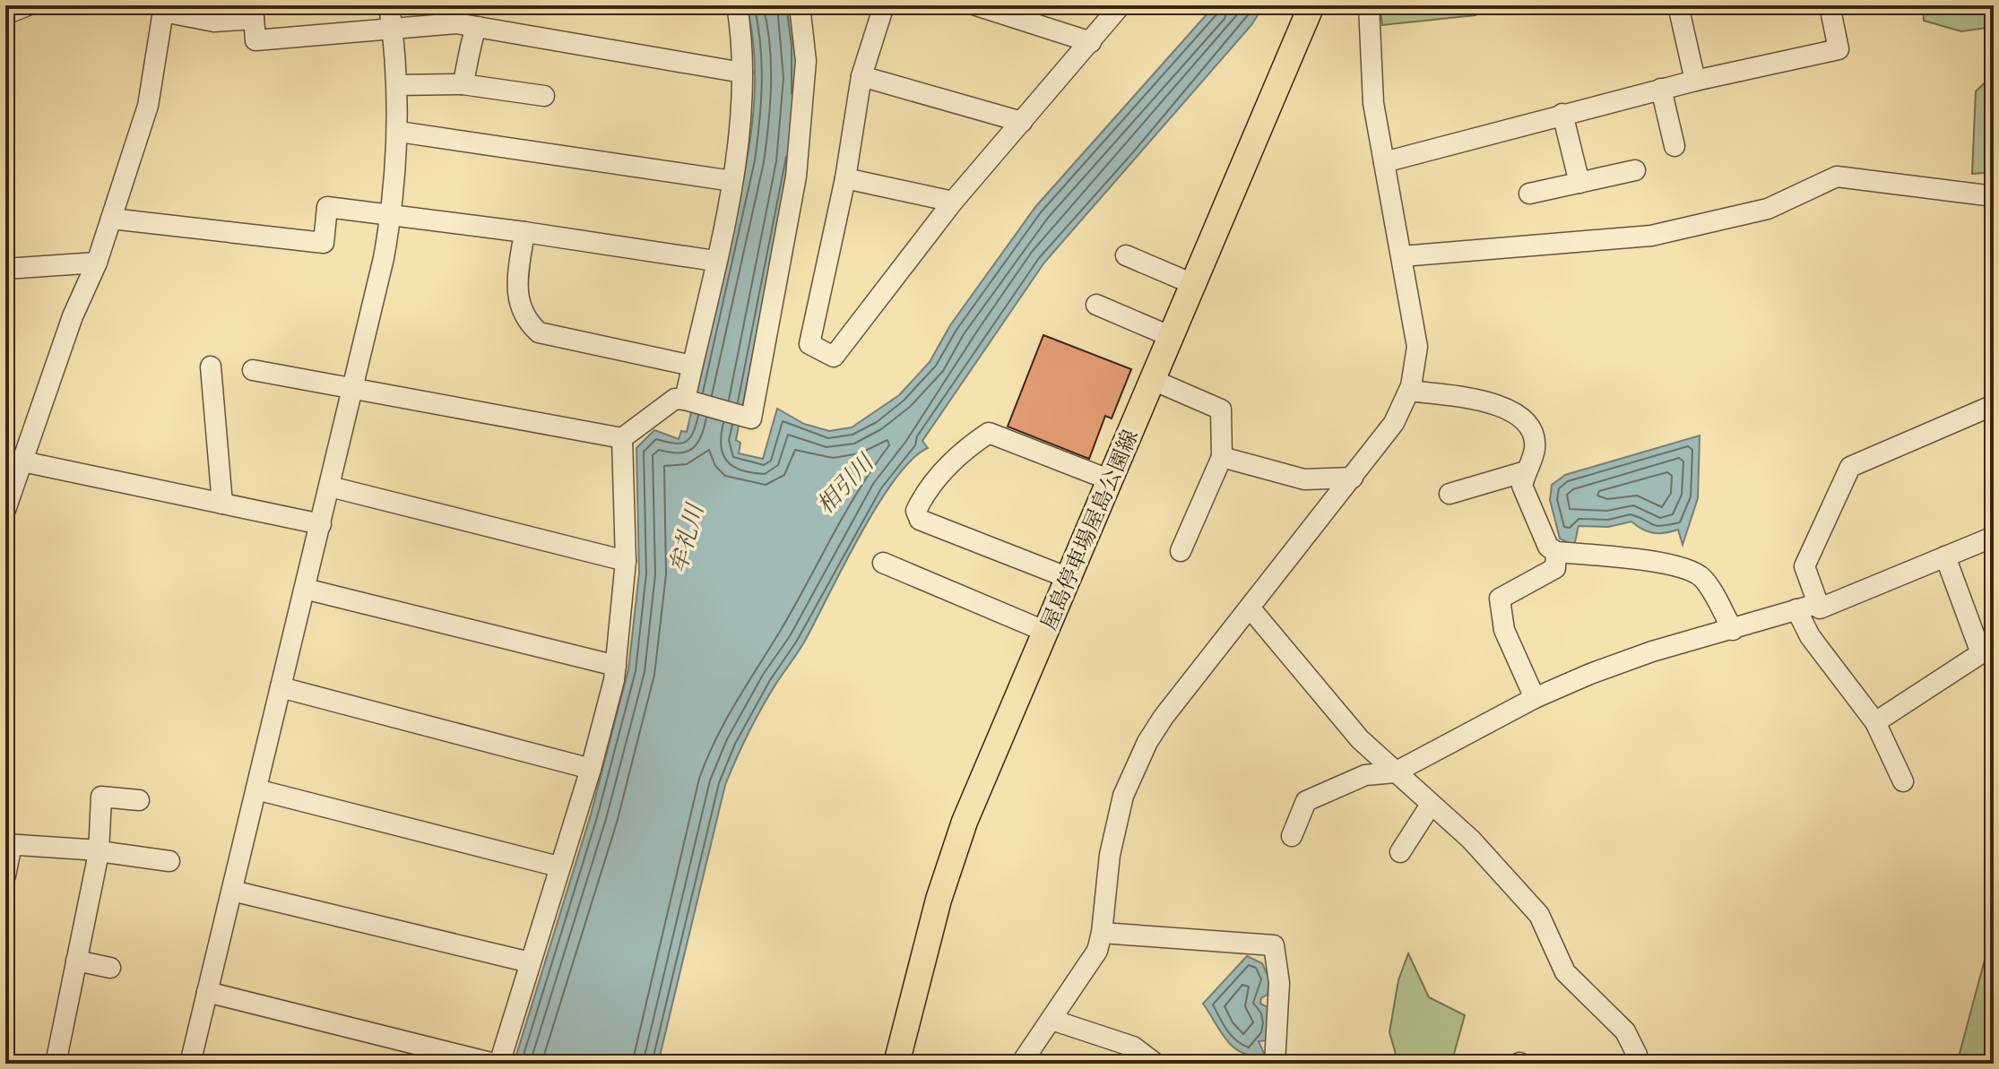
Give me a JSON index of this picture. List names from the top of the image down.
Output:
{
  "streets": {
    "main road": ["屋島停車場屋島公園線"]
  },
  "water": ["相引川", "牟礼川"]
}
